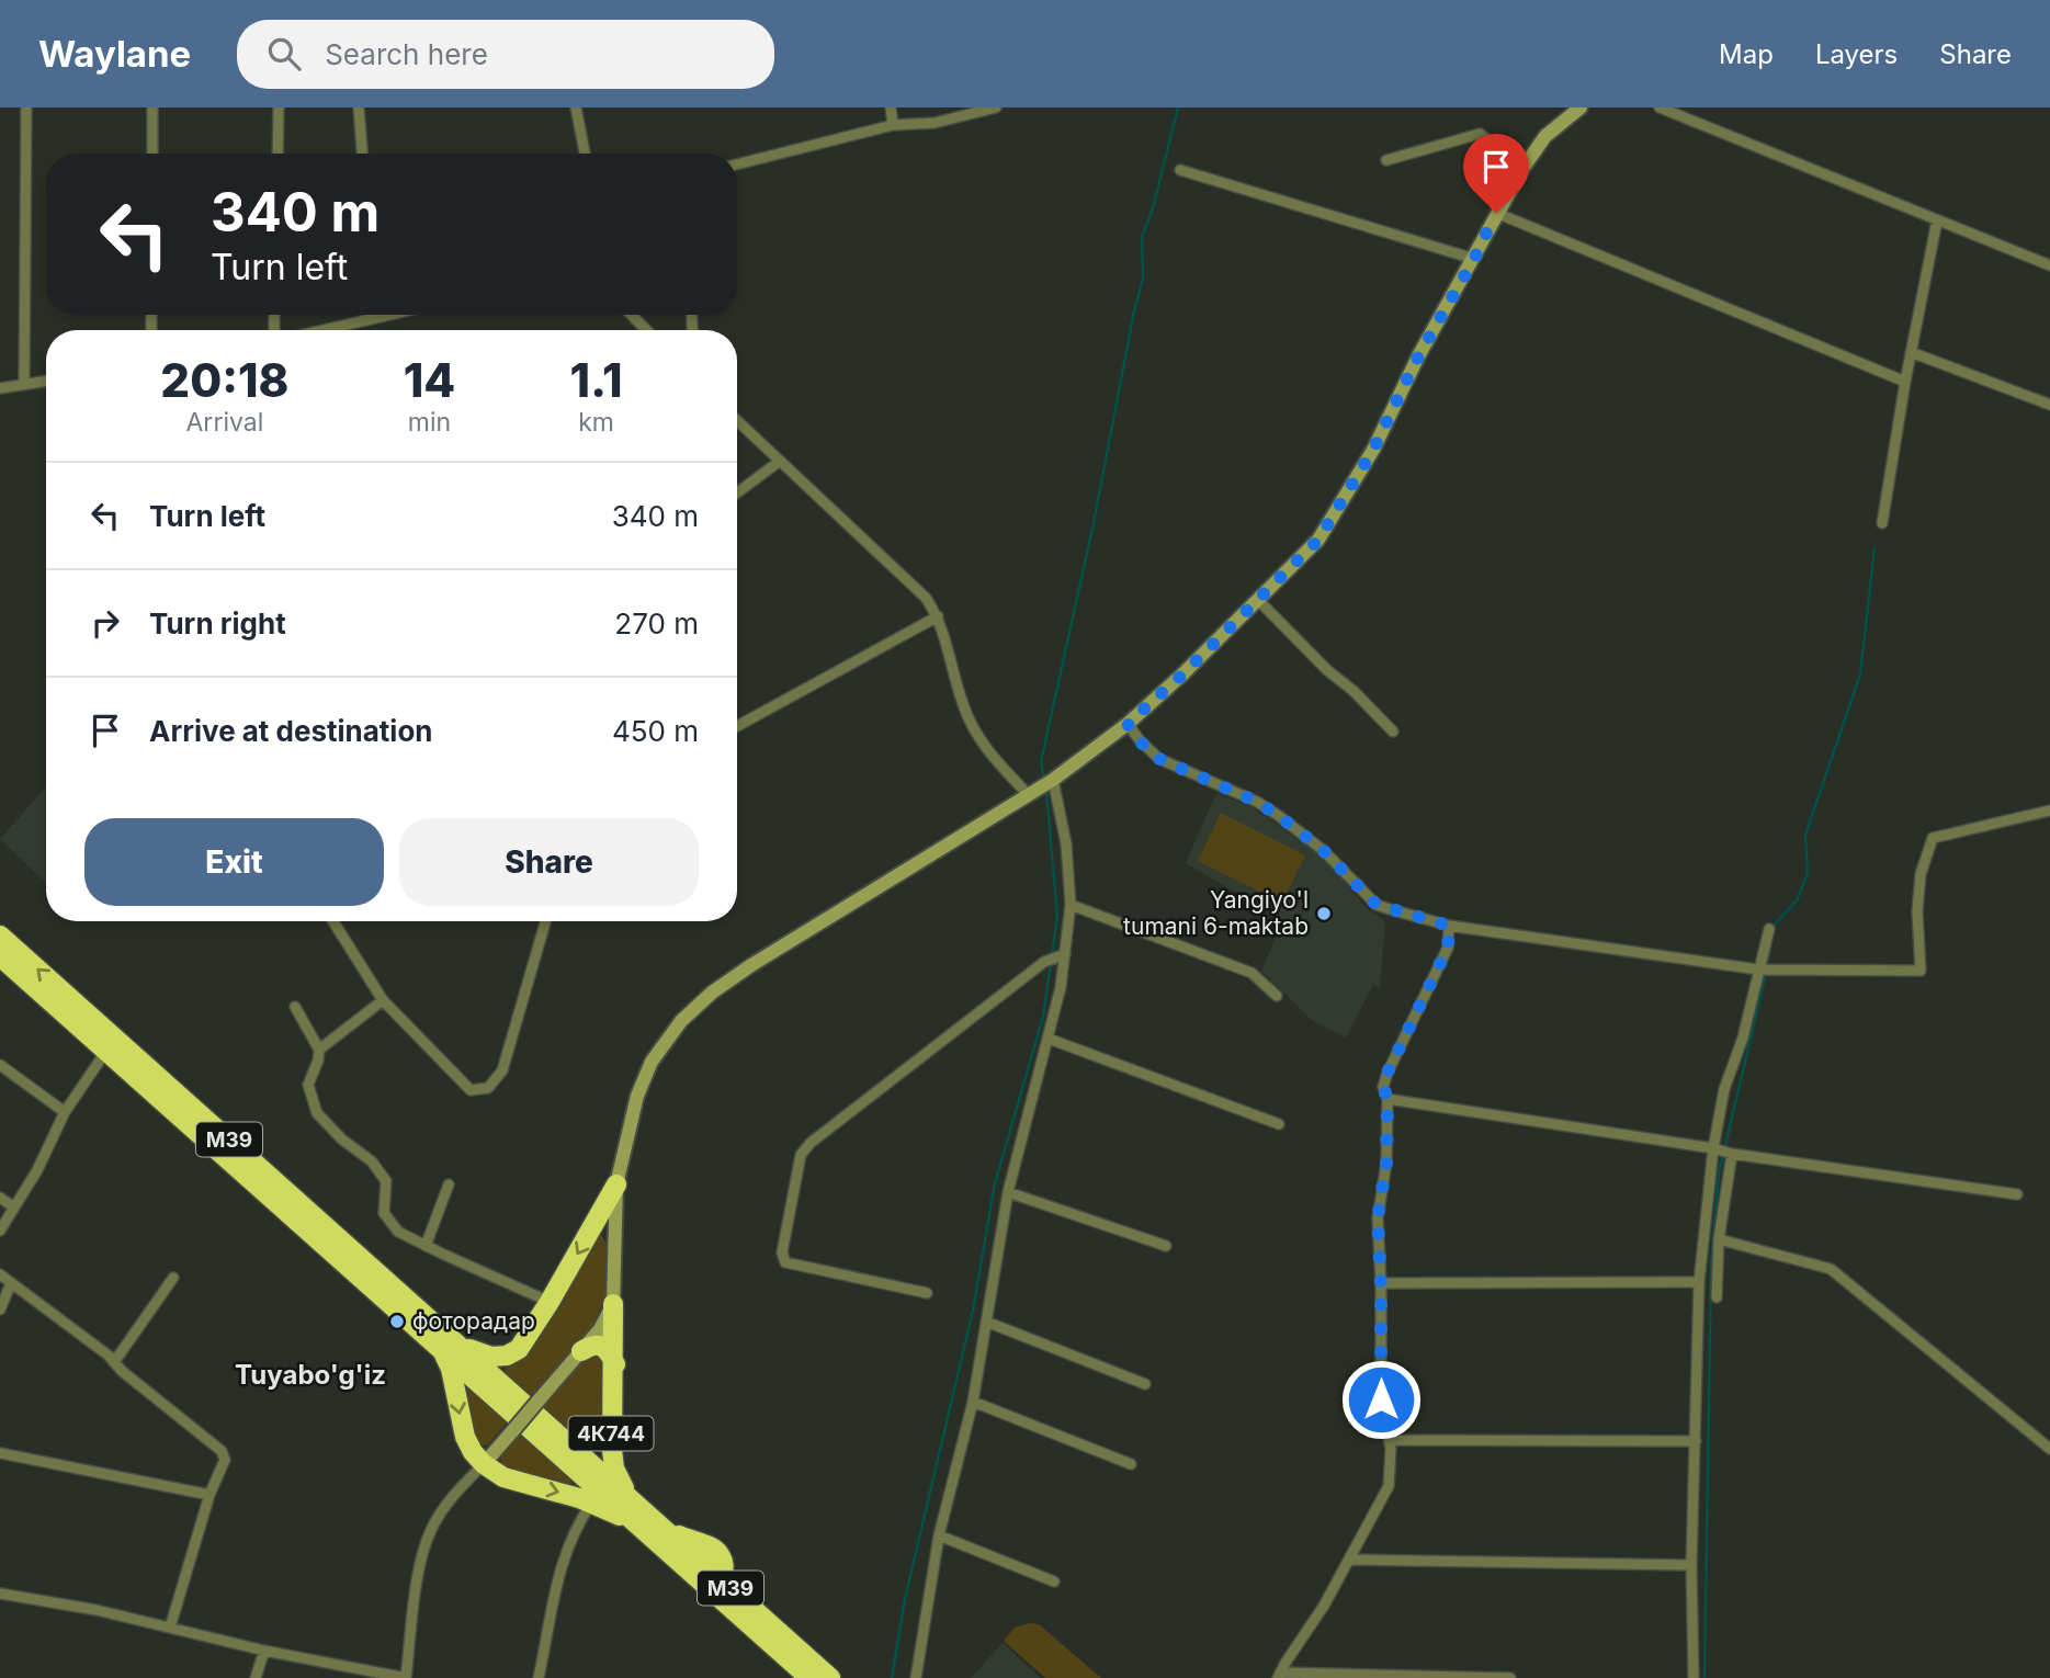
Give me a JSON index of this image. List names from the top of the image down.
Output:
{
  "streets": {
    "highway": ["M39", "4К744"]
  },
  "crossings": [
    ["M39", "4К744"]
  ],
  "districts": ["Tuyabo'g'iz"],
  "places": ["Yangiyo'l tumani 6-maktab", "фоторадар"],
  "page": {
    "header": "Waylane",
    "search": "Search here",
    "nav": ["Map", "Layers", "Share"],
    "turn": ["340 m", "Turn left"],
    "eta": [
      "20:18",
      "Arrival",
      "14",
      "min",
      "1.1",
      "km"
    ],
    "list": [
      {
        "name": "Turn left",
        "value": "340 m"
      },
      {
        "name": "Turn right",
        "value": "270 m"
      },
      {
        "name": "Arrive at destination",
        "value": "450 m"
      }
    ],
    "buttons": ["Exit", "Share"]
  }
}
